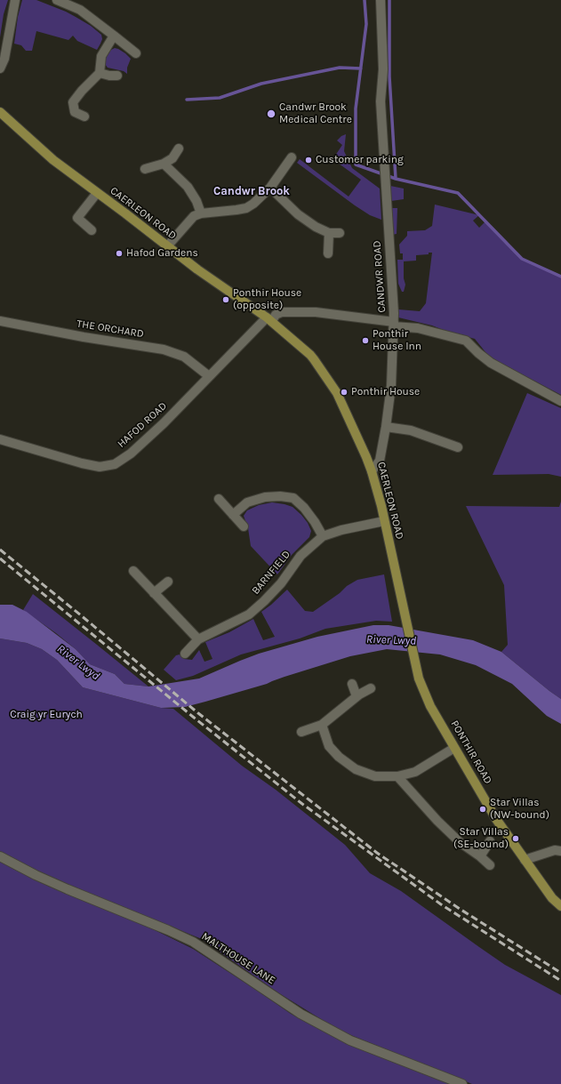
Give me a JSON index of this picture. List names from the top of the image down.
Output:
{
  "streets": {
    "main road": ["CAERLEON ROAD", "PONTHIR ROAD"],
    "street": [
      "CANDWR ROAD",
      "THE ORCHARD",
      "HAFOD ROAD",
      "BARNFIELD",
      "MALTHOUSE LANE"
    ]
  },
  "crossings": [
    ["CAERLEON ROAD", "CANDWR ROAD"],
    ["CAERLEON ROAD", "HAFOD ROAD"],
    ["CAERLEON ROAD", "BARNFIELD"],
    ["CAERLEON ROAD", "PONTHIR ROAD"],
    ["CANDWR ROAD", "HAFOD ROAD"],
    ["THE ORCHARD", "HAFOD ROAD"]
  ],
  "districts": ["Candwr Brook"],
  "water": ["River Lwyd"],
  "parks": ["Craig yr Eurych"],
  "places": [
    "Candwr Brook Medical Centre",
    "Customer parking",
    "Hafod Gardens",
    "Ponthir House (opposite)",
    "Ponthir House Inn",
    "Ponthir House",
    "Star Villas (NW-bound)",
    "Star Villas (SE-bound)"
  ]
}
